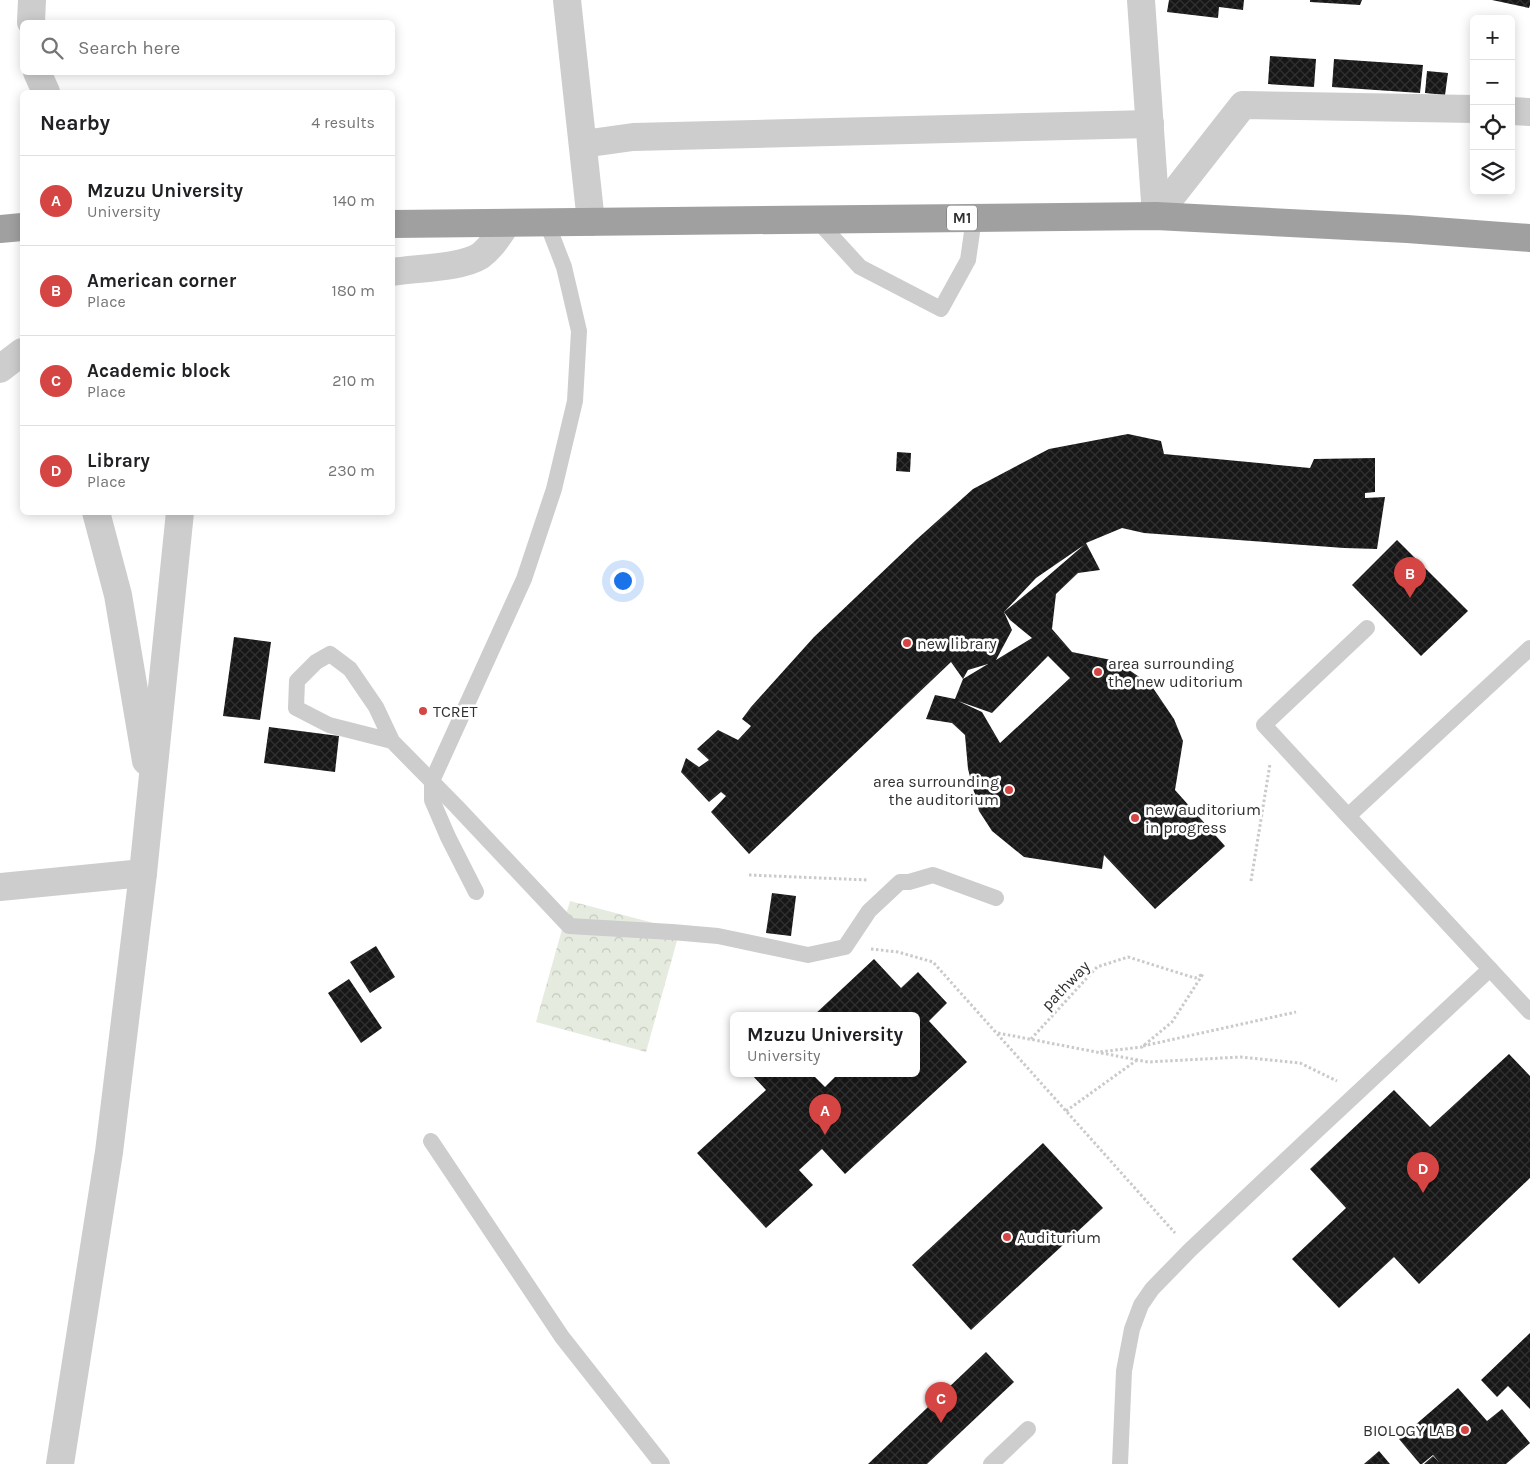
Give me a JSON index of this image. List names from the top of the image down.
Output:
{
  "streets": {
    "highway": ["M1"],
    "path": ["pathway"]
  },
  "places": [
    "new library",
    "area surrounding the new uditorium",
    "TCRET",
    "area surrounding the auditorium",
    "new auditorium in progress",
    "Auditurium",
    "BIOLOGY LAB"
  ],
  "page": {
    "map_buttons": ["+", "−"],
    "search": "Search here",
    "heading": ["Nearby", "4 results"],
    "list": [
      {
        "mark": "A",
        "name": "Mzuzu University",
        "note": "University",
        "value": "140 m"
      },
      {
        "mark": "B",
        "name": "American corner",
        "note": "Place",
        "value": "180 m"
      },
      {
        "mark": "C",
        "name": "Academic block",
        "note": "Place",
        "value": "210 m"
      },
      {
        "mark": "D",
        "name": "Library",
        "note": "Place",
        "value": "230 m"
      }
    ],
    "pins": [
      "B",
      "A",
      "D",
      "C"
    ],
    "popup": ["Mzuzu University", "University"]
  }
}
